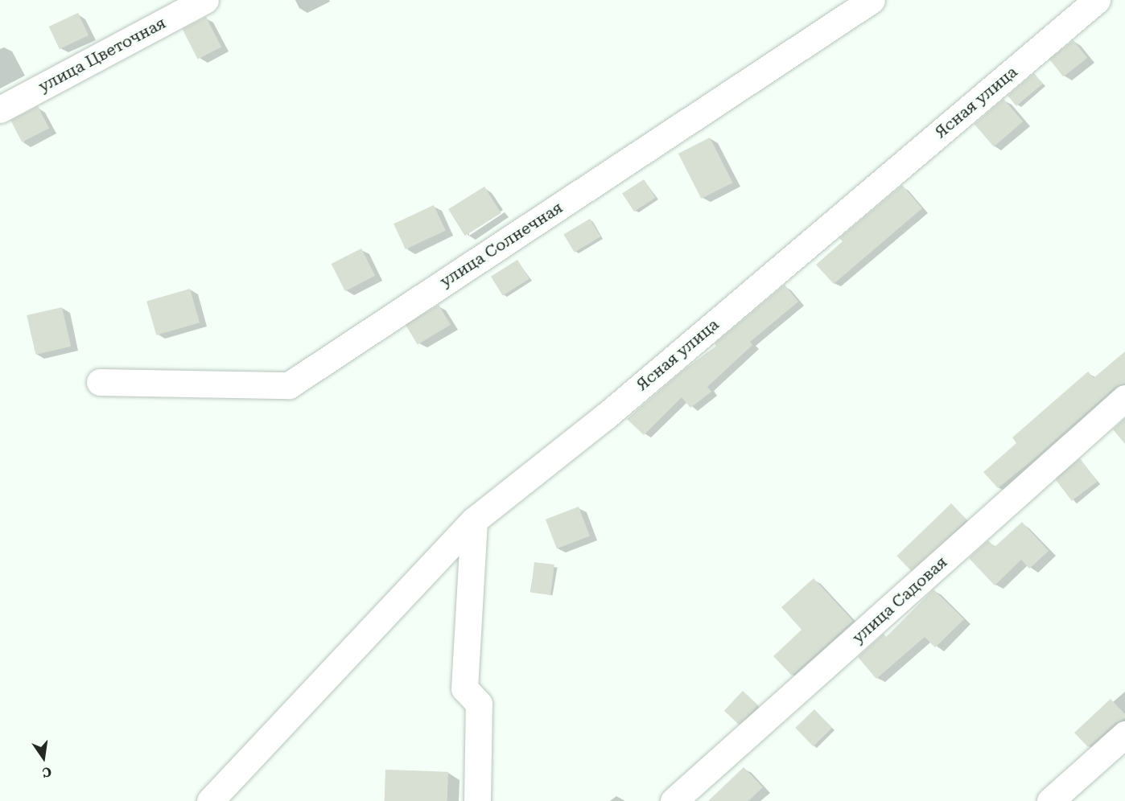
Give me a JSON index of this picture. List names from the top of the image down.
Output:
{
  "streets": {
    "street": [
      "улица Цветочная",
      "Ясная улица",
      "улица Солнечная",
      "улица Садовая"
    ]
  },
  "north": "bottom"
}
